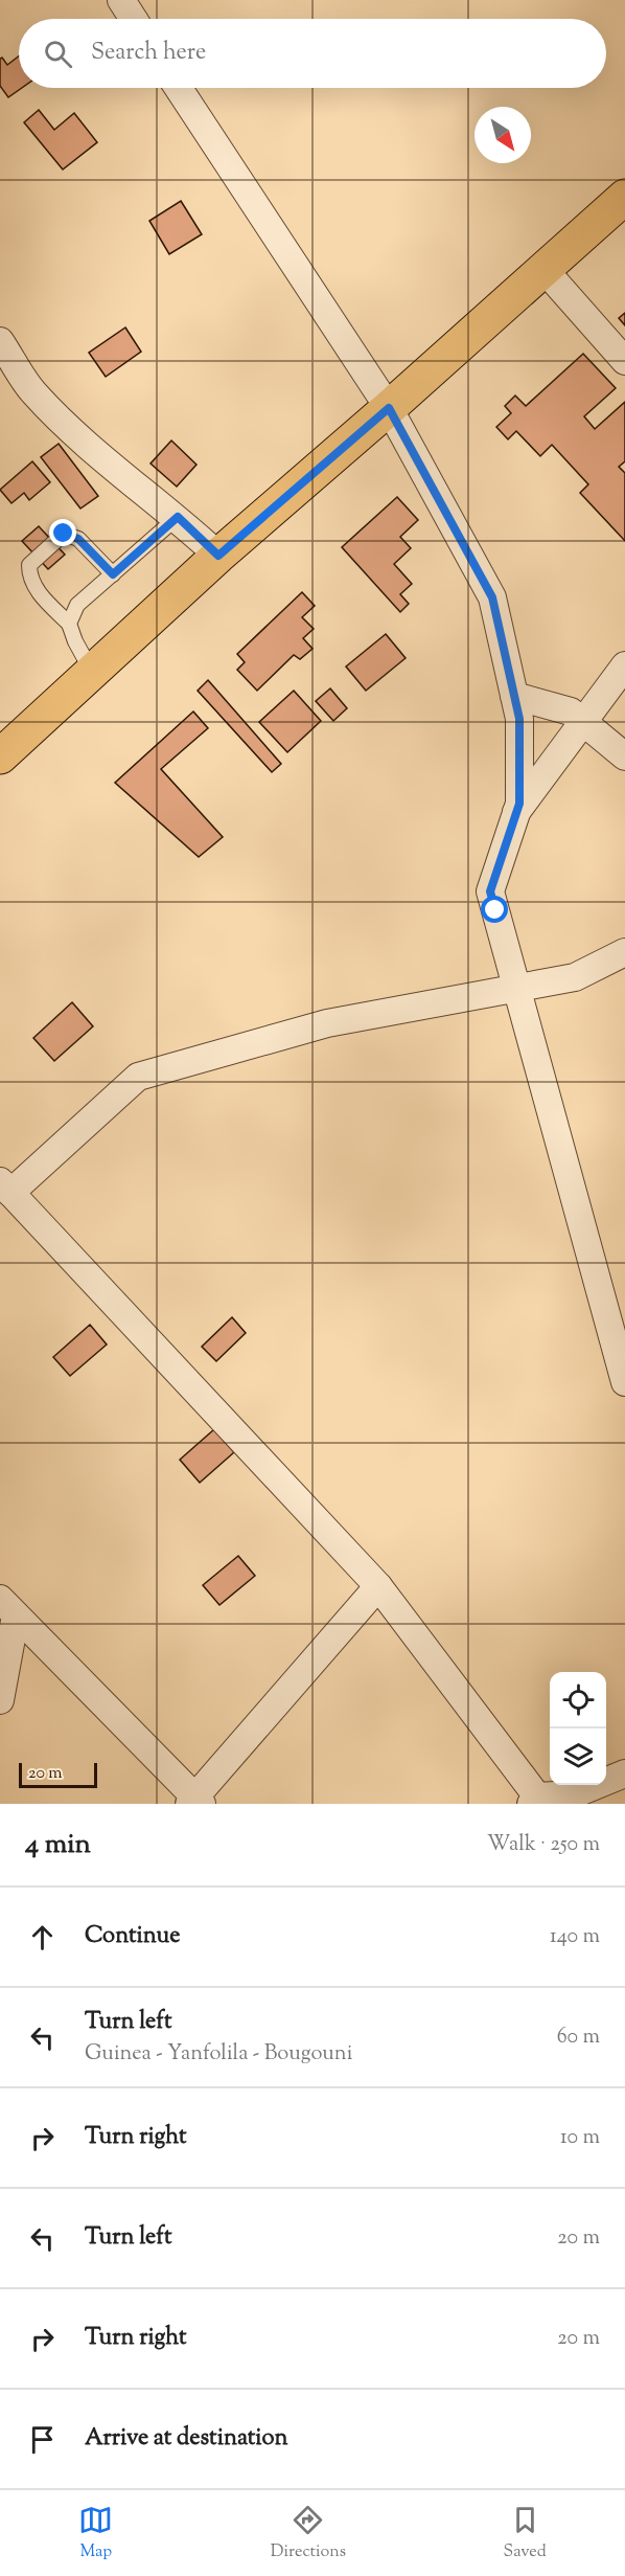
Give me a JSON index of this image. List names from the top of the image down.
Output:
{
  "scale_bar": "20 m",
  "north": "bottom right",
  "page": {
    "search": "Search here",
    "scale": "20 m",
    "heading": ["4 min", "Walk · 250 m"],
    "list": [
      ["Continue", "140 m"],
      ["Turn left", "Guinea - Yanfolila - Bougouni", "60 m"],
      ["Turn right", "10 m"],
      ["Turn left", "20 m"],
      ["Turn right", "20 m"],
      "Arrive at destination"
    ],
    "nav": ["Map", "Directions", "Saved"]
  }
}
